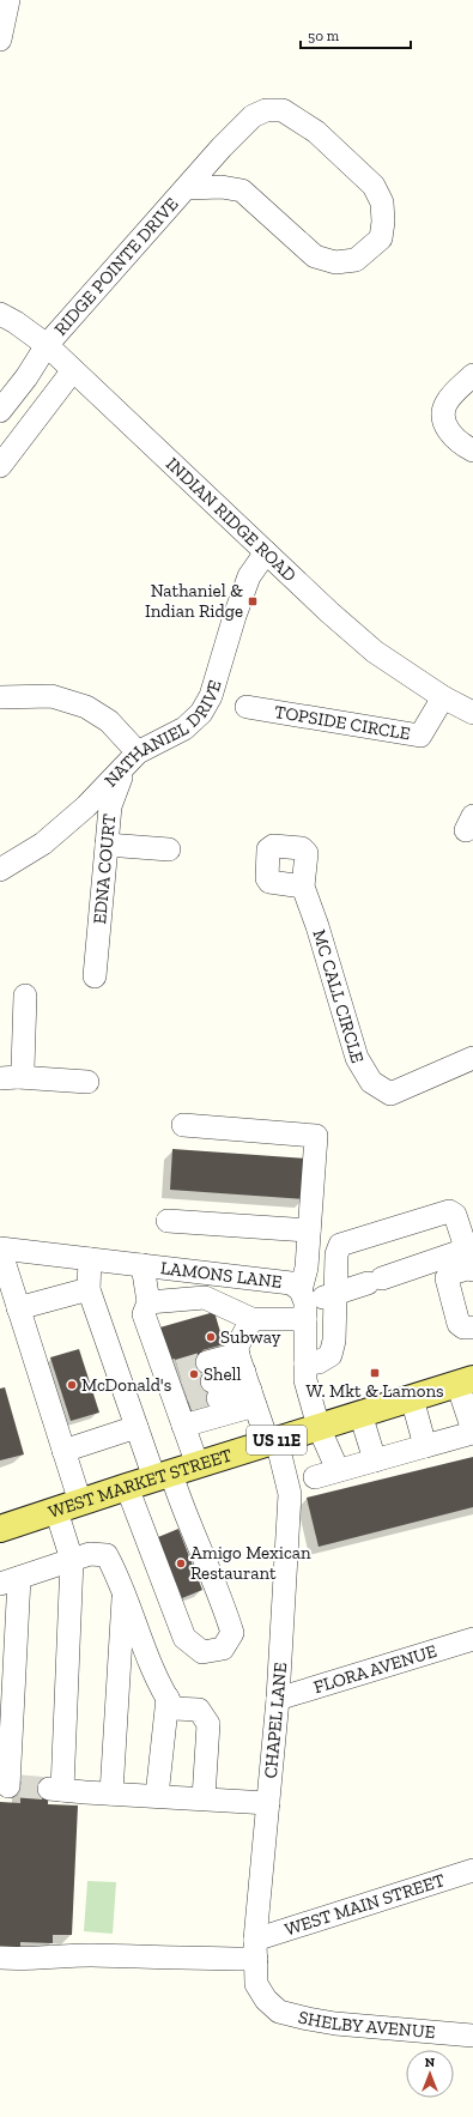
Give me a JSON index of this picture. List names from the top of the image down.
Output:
{
  "streets": {
    "main road": ["US 11E", "WEST MARKET STREET"],
    "street": [
      "RIDGE POINTE DRIVE",
      "INDIAN RIDGE ROAD",
      "TOPSIDE CIRCLE",
      "NATHANIEL DRIVE",
      "EDNA COURT",
      "MC CALL CIRCLE",
      "LAMONS LANE",
      "FLORA AVENUE",
      "CHAPEL LANE",
      "WEST MAIN STREET",
      "SHELBY AVENUE"
    ]
  },
  "crossings": [
    ["RIDGE POINTE DRIVE", "INDIAN RIDGE ROAD"],
    ["INDIAN RIDGE ROAD", "TOPSIDE CIRCLE"],
    ["INDIAN RIDGE ROAD", "NATHANIEL DRIVE"],
    ["NATHANIEL DRIVE", "EDNA COURT"],
    ["WEST MARKET STREET", "CHAPEL LANE"],
    ["FLORA AVENUE", "CHAPEL LANE"],
    ["CHAPEL LANE", "WEST MAIN STREET"],
    ["CHAPEL LANE", "SHELBY AVENUE"]
  ],
  "places": {
    "transit": ["Nathaniel & Indian Ridge", "W. Mkt & Lamons"],
    "other": [
      "Subway",
      "Shell",
      "McDonald's",
      "Amigo Mexican Restaurant"
    ]
  },
  "scale_bar": "50 m",
  "north": "top"
}
